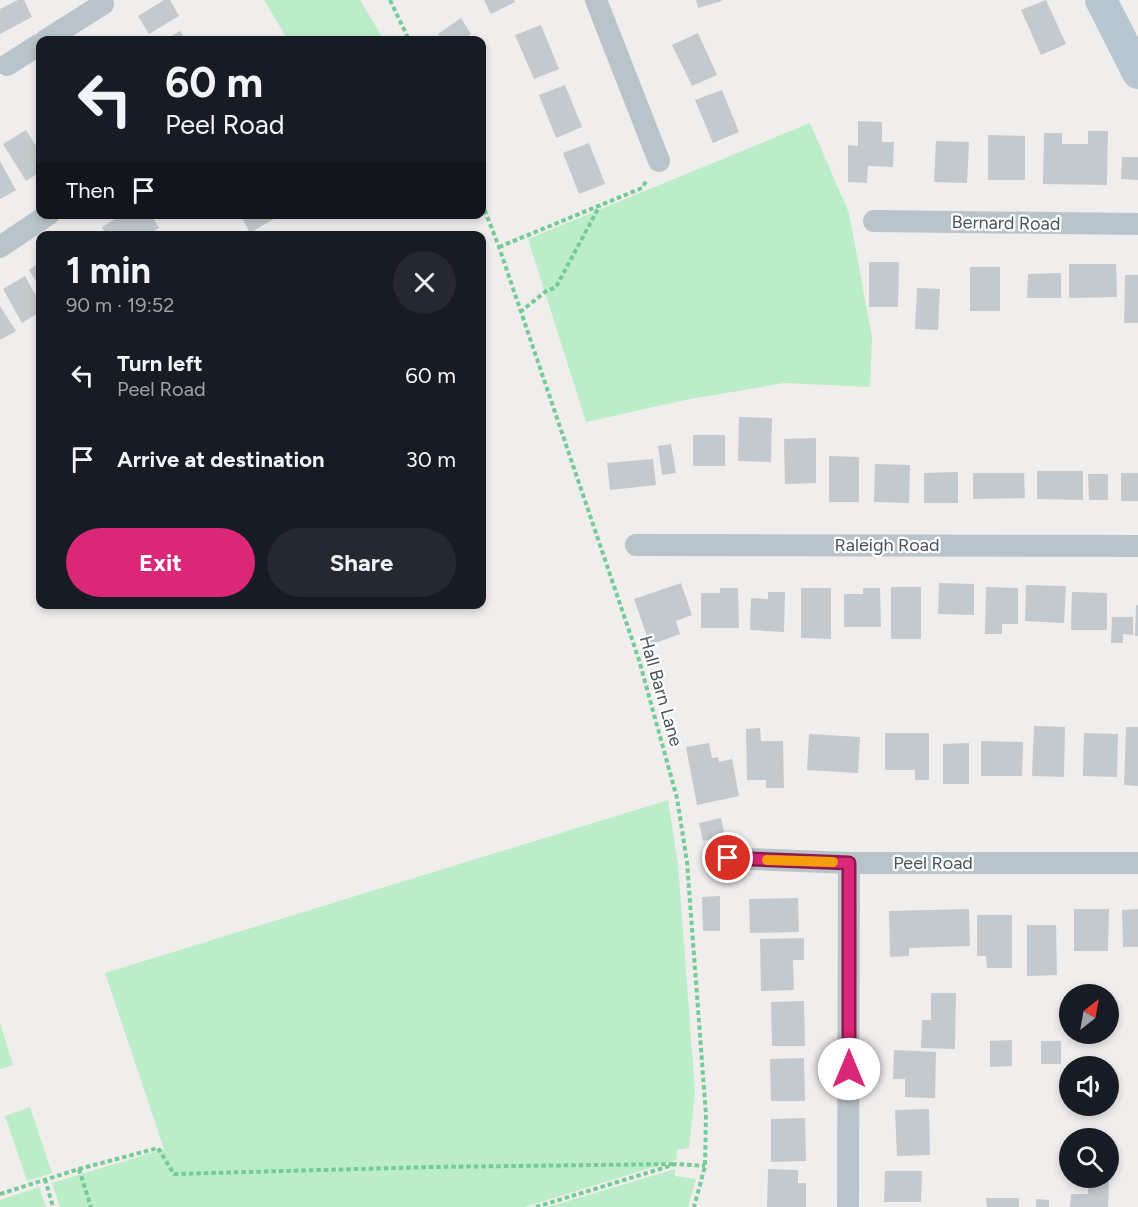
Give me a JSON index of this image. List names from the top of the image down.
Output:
{
  "streets": {
    "street": ["Bernard Road", "Raleigh Road", "Peel Road"],
    "path": ["Hall Barn Lane"]
  },
  "north": "top right",
  "page": {
    "turn": ["60 m", "Peel Road"],
    "then": "Then",
    "heading": ["1 min", "90 m · 19:52"],
    "list": [
      {
        "name": "Turn left",
        "note": "Peel Road",
        "value": "60 m"
      },
      {
        "name": "Arrive at destination",
        "value": "30 m"
      }
    ],
    "buttons": ["Exit", "Share"]
  }
}
